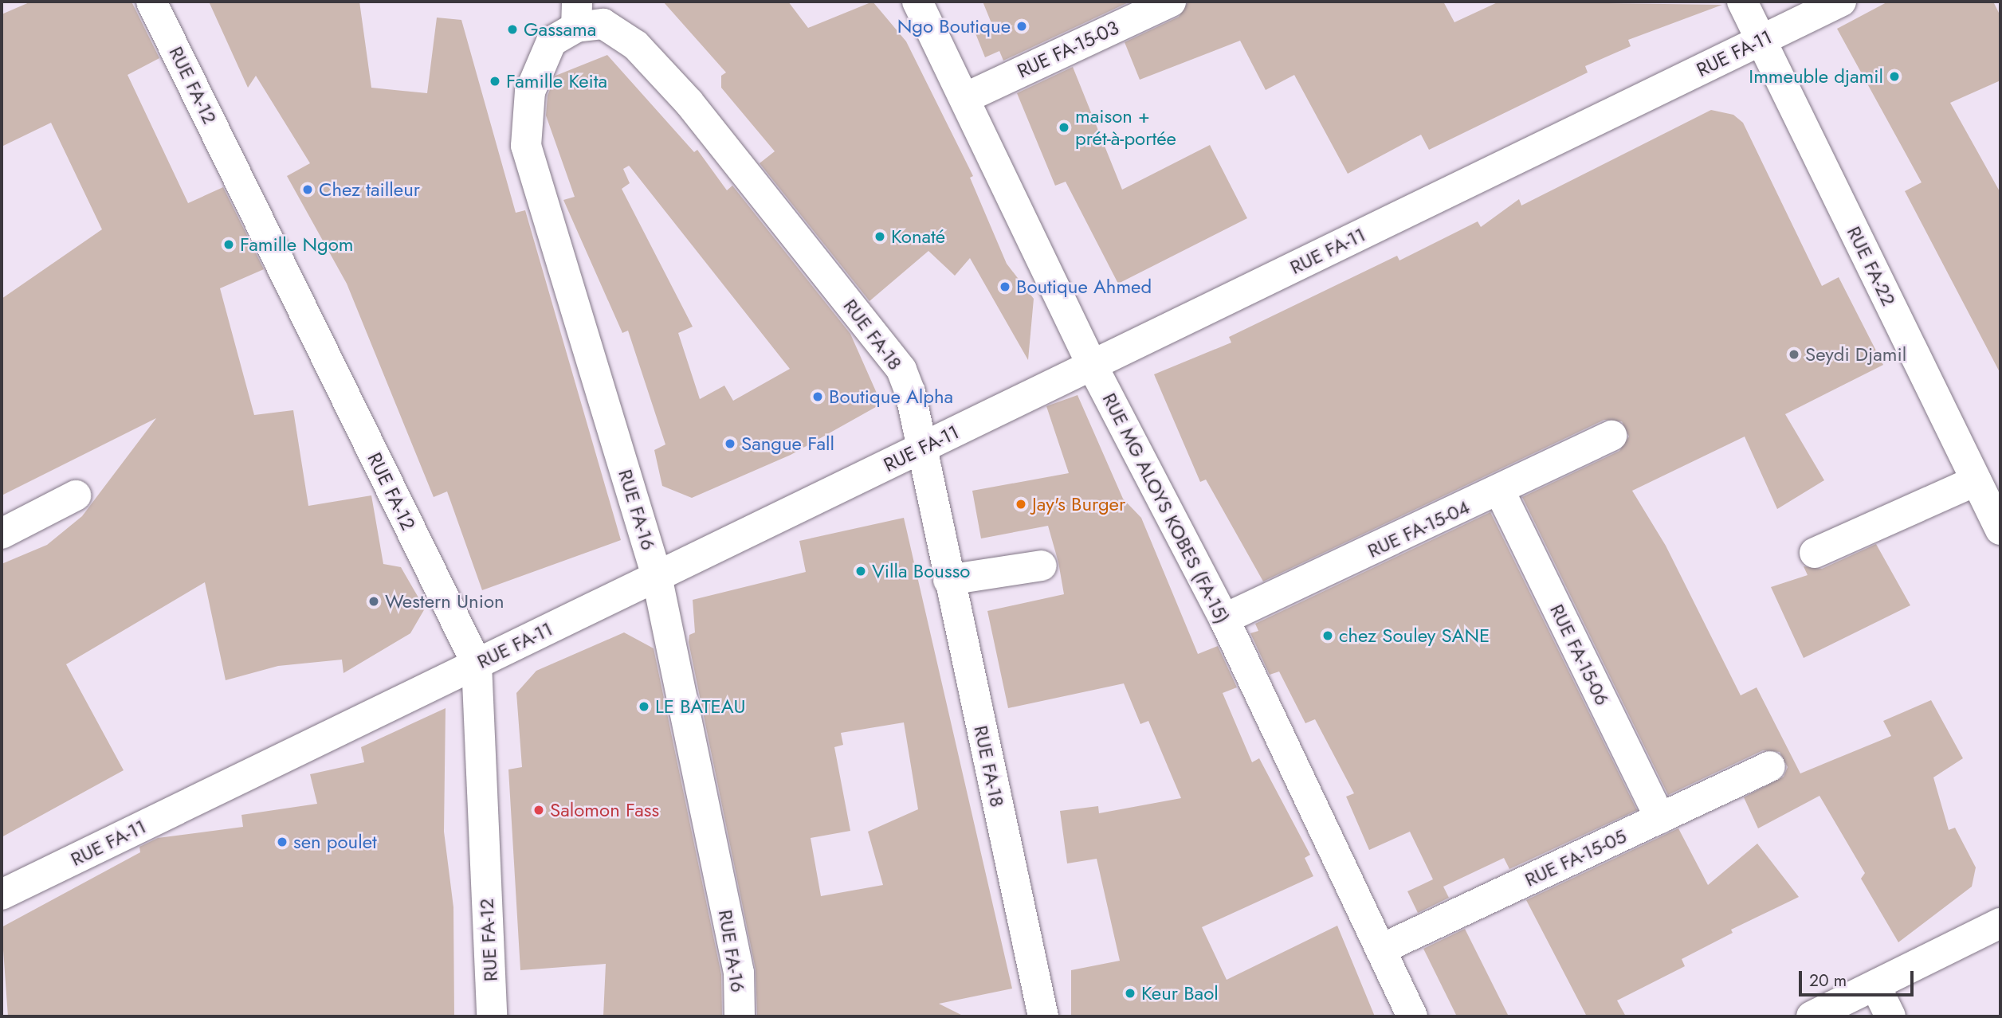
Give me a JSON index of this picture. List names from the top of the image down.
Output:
{
  "streets": {
    "street": [
      "RUE FA-15-03",
      "RUE FA-11",
      "RUE FA-12",
      "RUE FA-22",
      "RUE FA-18",
      "RUE MG ALOYS KOBES (FA-15)",
      "RUE FA-16",
      "RUE FA-15-04",
      "RUE FA-15-06",
      "RUE FA-15-05"
    ]
  },
  "crossings": [
    ["RUE FA-15-03", "RUE MG ALOYS KOBES (FA-15)"],
    ["RUE FA-11", "RUE FA-12"],
    ["RUE FA-11", "RUE FA-22"],
    ["RUE FA-11", "RUE FA-18"],
    ["RUE FA-11", "RUE MG ALOYS KOBES (FA-15)"],
    ["RUE FA-11", "RUE FA-16"],
    ["RUE FA-18", "RUE FA-16"],
    ["RUE MG ALOYS KOBES (FA-15)", "RUE FA-15-04"],
    ["RUE MG ALOYS KOBES (FA-15)", "RUE FA-15-05"],
    ["RUE FA-15-04", "RUE FA-15-06"],
    ["RUE FA-15-06", "RUE FA-15-05"]
  ],
  "places": [
    "Ngo Boutique",
    "Gassama",
    "Immeuble djamil",
    "Famille Keita",
    "maison + prét-à-portée",
    "Chez tailleur",
    "Konaté",
    "Famille Ngom",
    "Boutique Ahmed",
    "Seydi Djamil",
    "Boutique Alpha",
    "Sangue Fall",
    "Jay's Burger",
    "Villa Bousso",
    "Western Union",
    "chez Souley SANE",
    "LE BATEAU",
    "Salomon Fass",
    "sen poulet",
    "Keur Baol"
  ],
  "scale_bar": "20 m"
}
